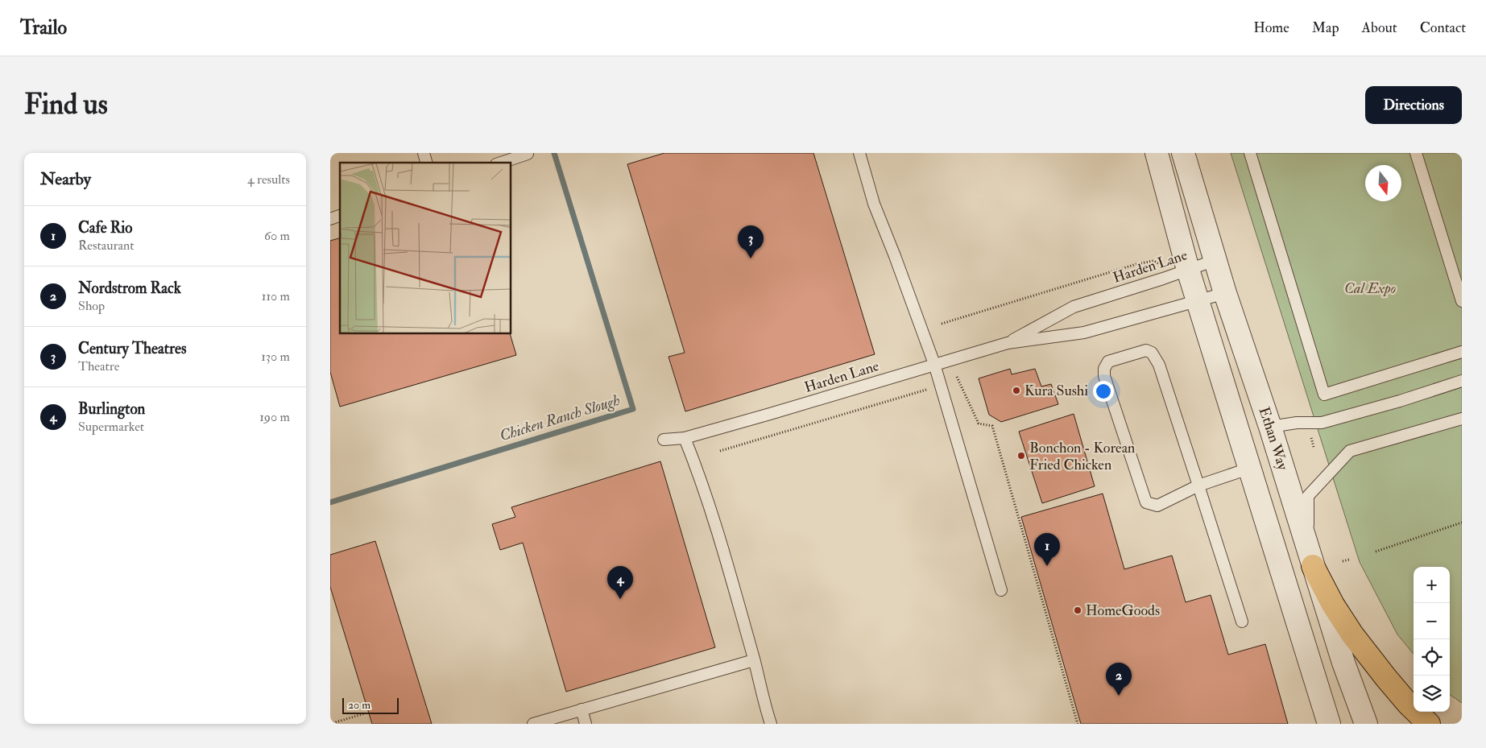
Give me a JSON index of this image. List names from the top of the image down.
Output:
{
  "streets": {
    "street": ["Ethan Way"],
    "lane": ["Harden Lane"]
  },
  "crossings": [
    ["Harden Lane", "Ethan Way"]
  ],
  "water": ["Chicken Ranch Slough"],
  "parks": ["Cal Expo"],
  "places": ["Kura Sushi", "Bonchon - Korean Fried Chicken", "HomeGoods"],
  "scale_bar": "20 m",
  "north": "bottom",
  "page": {
    "header": "Trailo",
    "nav": [
      "Home",
      "Map",
      "About",
      "Contact"
    ],
    "buttons": "Directions",
    "title": "Find us",
    "heading": ["Nearby", "4 results"],
    "list": [
      {
        "mark": "1",
        "name": "Cafe Rio",
        "note": "Restaurant",
        "value": "60 m"
      },
      {
        "mark": "2",
        "name": "Nordstrom Rack",
        "note": "Shop",
        "value": "110 m"
      },
      {
        "mark": "3",
        "name": "Century Theatres",
        "note": "Theatre",
        "value": "130 m"
      },
      {
        "mark": "4",
        "name": "Burlington",
        "note": "Supermarket",
        "value": "190 m"
      }
    ],
    "pins": [
      "3",
      "1",
      "4",
      "2"
    ],
    "map_buttons": ["+", "−"],
    "scale": "20 m"
  }
}
